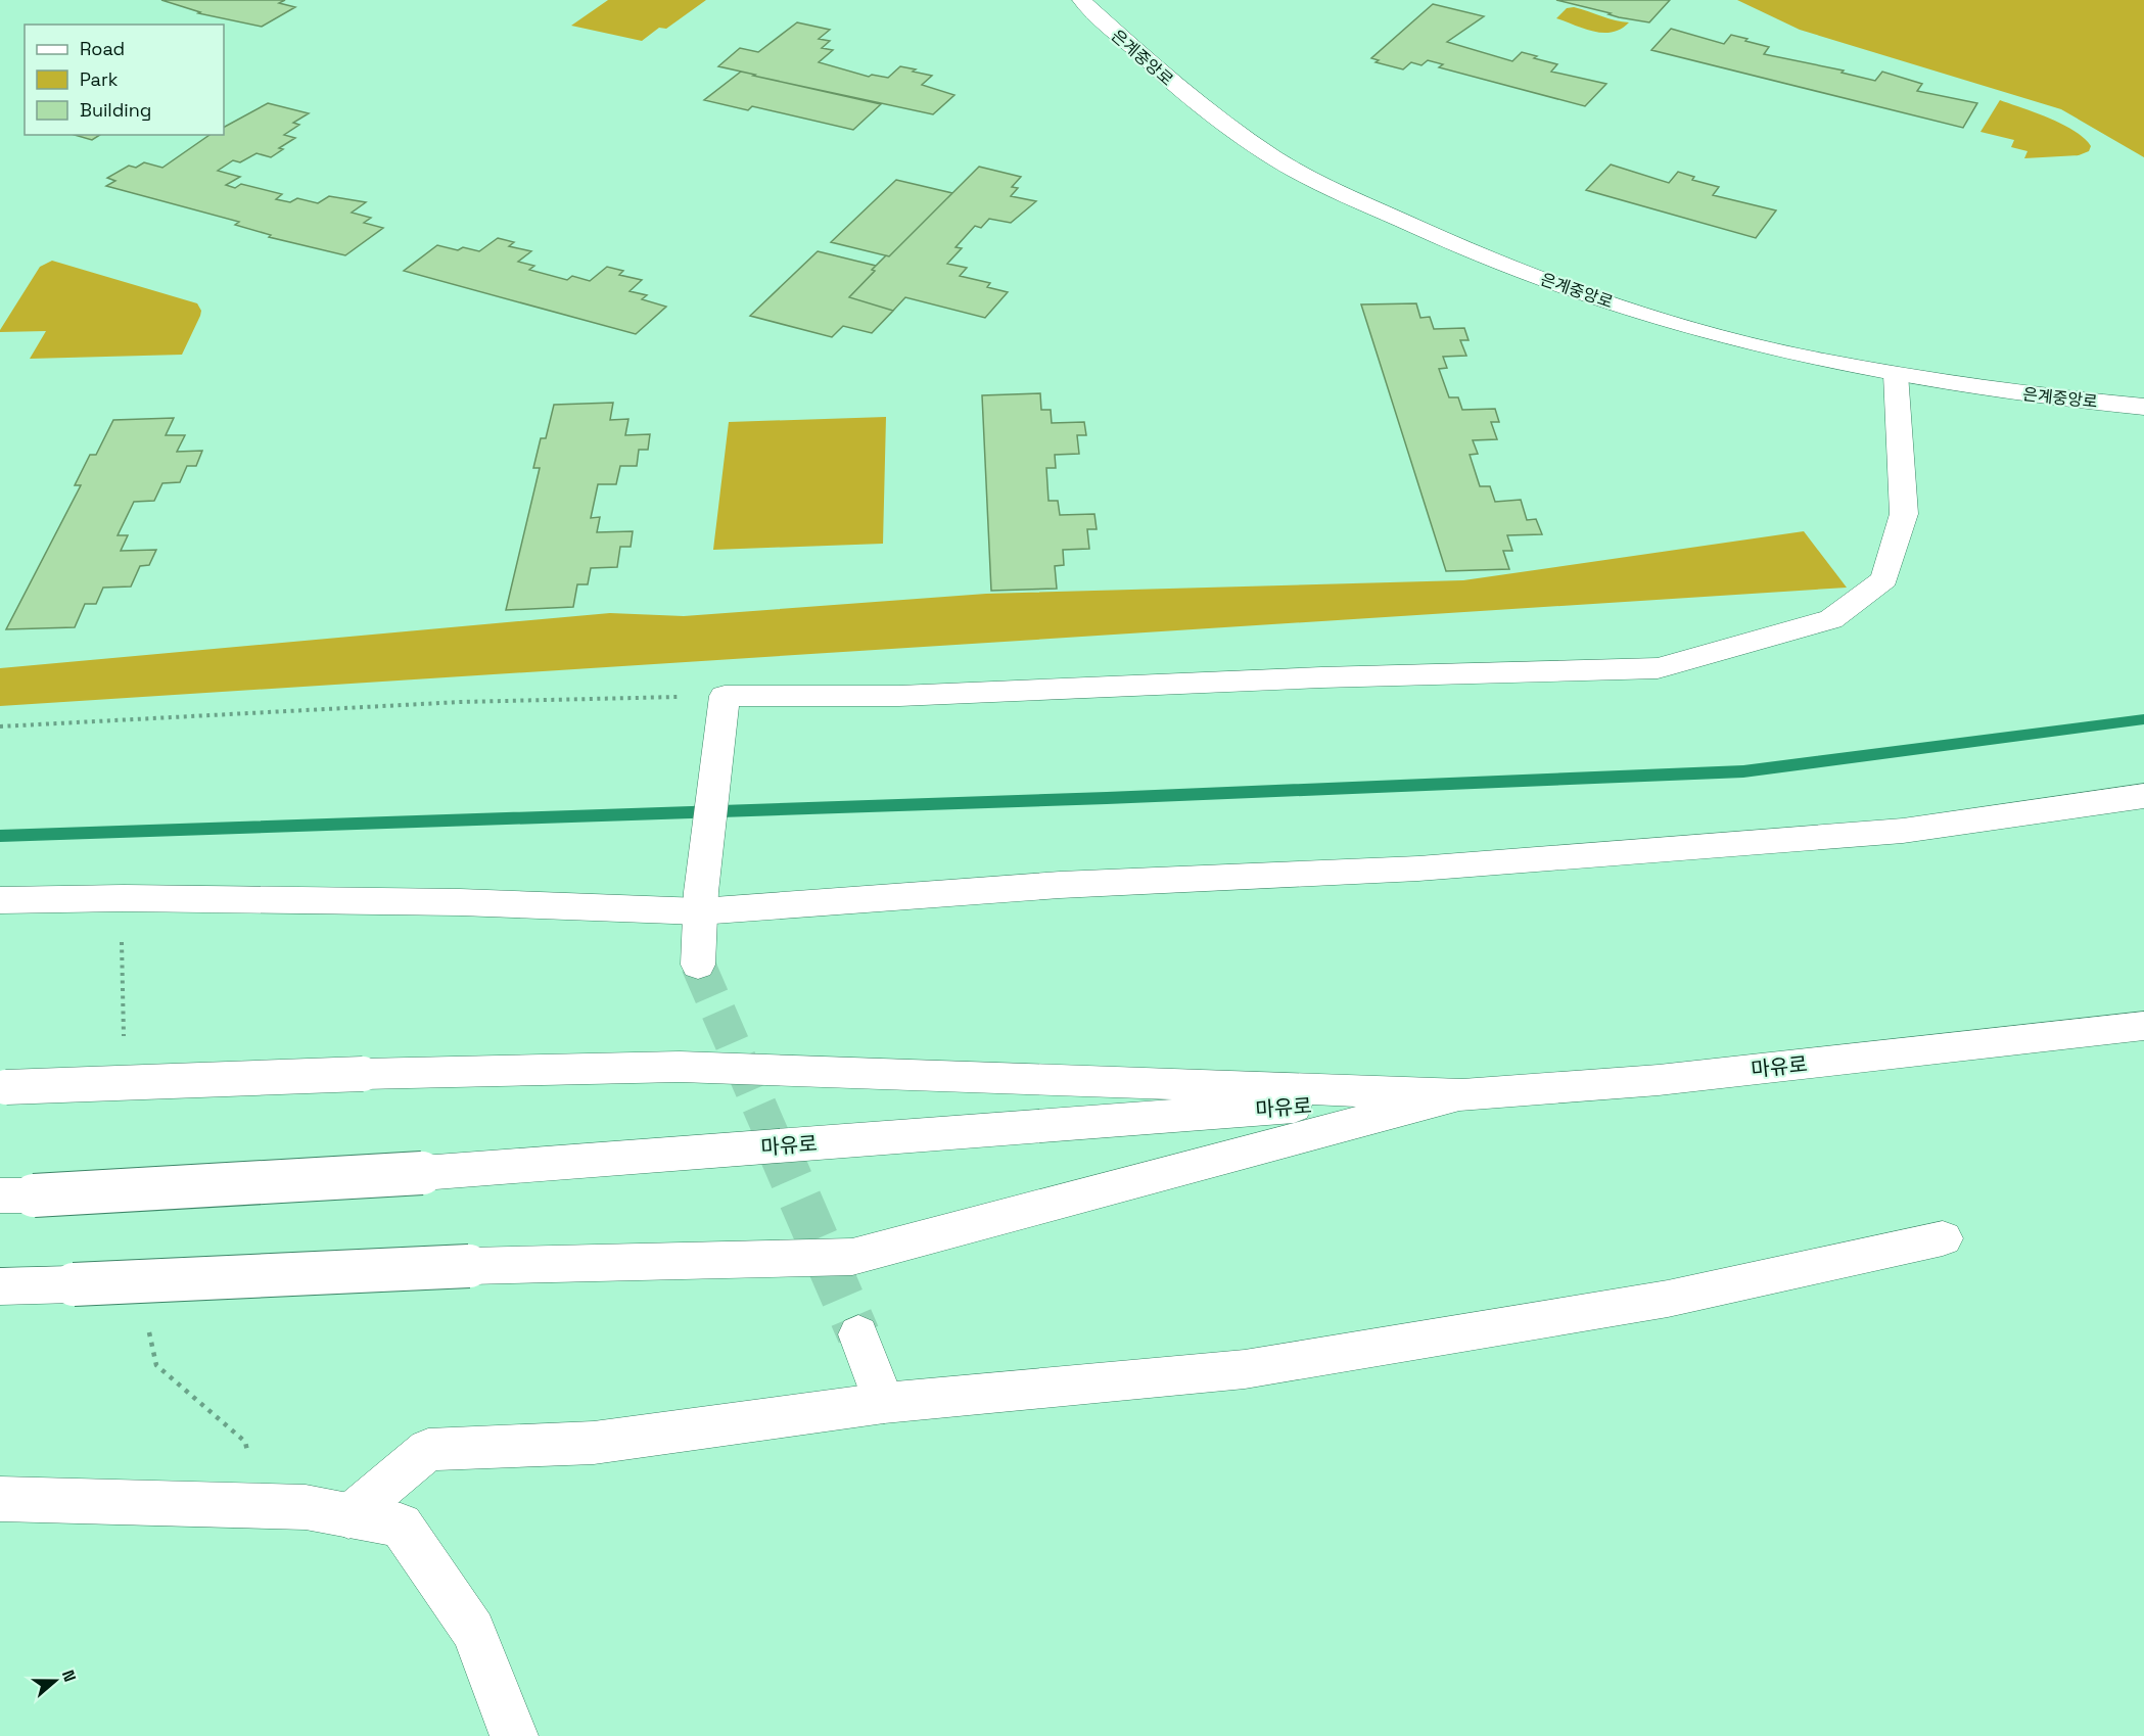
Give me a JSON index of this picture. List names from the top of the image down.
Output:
{
  "streets": {
    "street": ["은계중앙로", "마유로"]
  },
  "legend": ["Road", "Park", "Building"],
  "north": "right"
}
